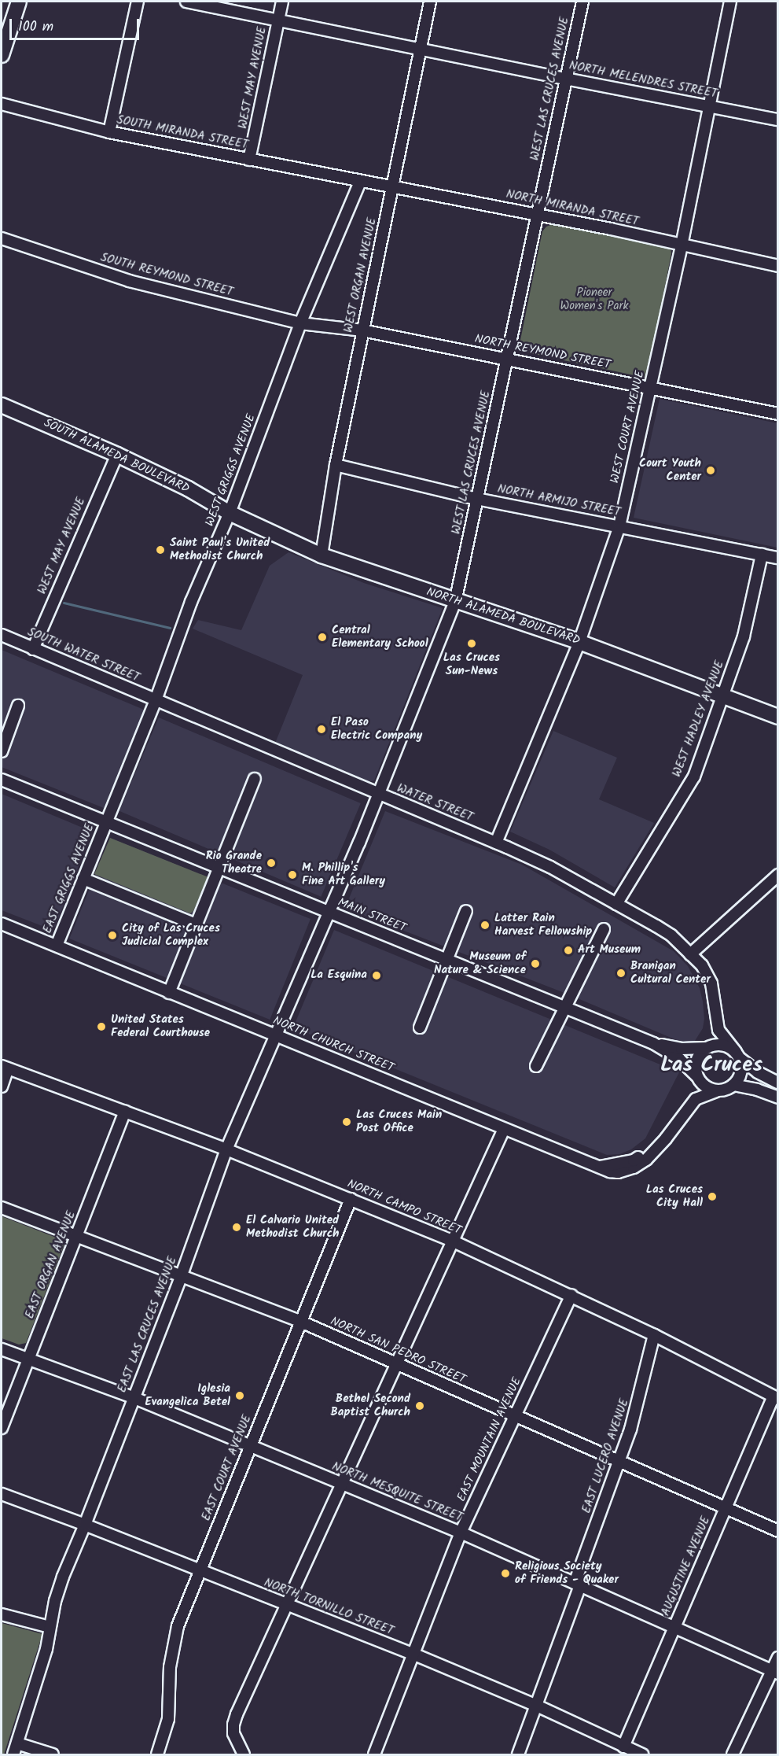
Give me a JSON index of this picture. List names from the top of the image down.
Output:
{
  "streets": {
    "main road": ["SOUTH ALAMEDA BOULEVARD", "NORTH ALAMEDA BOULEVARD"],
    "street": [
      "WEST MAY AVENUE",
      "NORTH MELENDRES STREET",
      "WEST LAS CRUCES AVENUE",
      "SOUTH MIRANDA STREET",
      "NORTH MIRANDA STREET",
      "SOUTH REYMOND STREET",
      "WEST ORGAN AVENUE",
      "NORTH REYMOND STREET",
      "WEST COURT AVENUE",
      "WEST GRIGGS AVENUE",
      "NORTH ARMIJO STREET",
      "SOUTH WATER STREET",
      "WEST HADLEY AVENUE",
      "WATER STREET",
      "EAST GRIGGS AVENUE",
      "MAIN STREET",
      "NORTH CHURCH STREET",
      "NORTH CAMPO STREET",
      "EAST ORGAN AVENUE",
      "EAST LAS CRUCES AVENUE",
      "NORTH SAN PEDRO STREET",
      "EAST MOUNTAIN AVENUE",
      "EAST LUCERO AVENUE",
      "EAST COURT AVENUE",
      "NORTH MESQUITE STREET",
      "AUGUSTINE AVENUE",
      "NORTH TORNILLO STREET"
    ]
  },
  "crossings": [
    ["WEST MAY AVENUE", "NORTH MELENDRES STREET"],
    ["WEST MAY AVENUE", "SOUTH MIRANDA STREET"],
    ["WEST MAY AVENUE", "SOUTH ALAMEDA BOULEVARD"],
    ["WEST MAY AVENUE", "SOUTH WATER STREET"],
    ["NORTH MELENDRES STREET", "WEST LAS CRUCES AVENUE"],
    ["NORTH MELENDRES STREET", "WEST ORGAN AVENUE"],
    ["NORTH MELENDRES STREET", "WEST COURT AVENUE"],
    ["WEST LAS CRUCES AVENUE", "NORTH MIRANDA STREET"],
    ["WEST LAS CRUCES AVENUE", "NORTH REYMOND STREET"],
    ["WEST LAS CRUCES AVENUE", "NORTH ARMIJO STREET"],
    ["WEST LAS CRUCES AVENUE", "NORTH ALAMEDA BOULEVARD"],
    ["WEST LAS CRUCES AVENUE", "WATER STREET"],
    ["WEST LAS CRUCES AVENUE", "MAIN STREET"],
    ["WEST LAS CRUCES AVENUE", "EAST LAS CRUCES AVENUE"],
    ["SOUTH MIRANDA STREET", "NORTH MIRANDA STREET"],
    ["SOUTH MIRANDA STREET", "WEST GRIGGS AVENUE"],
    ["NORTH MIRANDA STREET", "WEST ORGAN AVENUE"],
    ["NORTH MIRANDA STREET", "WEST COURT AVENUE"],
    ["NORTH MIRANDA STREET", "WEST GRIGGS AVENUE"],
    ["SOUTH REYMOND STREET", "NORTH REYMOND STREET"],
    ["SOUTH REYMOND STREET", "WEST GRIGGS AVENUE"],
    ["WEST ORGAN AVENUE", "NORTH REYMOND STREET"],
    ["WEST ORGAN AVENUE", "NORTH ARMIJO STREET"],
    ["WEST ORGAN AVENUE", "NORTH ALAMEDA BOULEVARD"],
    ["NORTH REYMOND STREET", "WEST COURT AVENUE"],
    ["NORTH REYMOND STREET", "WEST GRIGGS AVENUE"],
    ["WEST COURT AVENUE", "NORTH ARMIJO STREET"],
    ["WEST COURT AVENUE", "NORTH ALAMEDA BOULEVARD"],
    ["WEST COURT AVENUE", "WATER STREET"],
    ["SOUTH ALAMEDA BOULEVARD", "WEST GRIGGS AVENUE"],
    ["SOUTH ALAMEDA BOULEVARD", "NORTH ALAMEDA BOULEVARD"],
    ["WEST GRIGGS AVENUE", "NORTH ALAMEDA BOULEVARD"],
    ["WEST GRIGGS AVENUE", "SOUTH WATER STREET"],
    ["WEST GRIGGS AVENUE", "WATER STREET"],
    ["WEST GRIGGS AVENUE", "EAST GRIGGS AVENUE"],
    ["WEST GRIGGS AVENUE", "MAIN STREET"],
    ["NORTH ARMIJO STREET", "WEST HADLEY AVENUE"],
    ["NORTH ALAMEDA BOULEVARD", "WEST HADLEY AVENUE"],
    ["SOUTH WATER STREET", "WATER STREET"],
    ["WEST HADLEY AVENUE", "WATER STREET"],
    ["WATER STREET", "MAIN STREET"],
    ["WATER STREET", "NORTH CHURCH STREET"],
    ["EAST GRIGGS AVENUE", "MAIN STREET"],
    ["EAST GRIGGS AVENUE", "NORTH CHURCH STREET"],
    ["MAIN STREET", "NORTH CHURCH STREET"],
    ["MAIN STREET", "EAST LAS CRUCES AVENUE"],
    ["NORTH CHURCH STREET", "EAST LAS CRUCES AVENUE"],
    ["NORTH CAMPO STREET", "EAST ORGAN AVENUE"],
    ["NORTH CAMPO STREET", "EAST LAS CRUCES AVENUE"],
    ["NORTH CAMPO STREET", "EAST MOUNTAIN AVENUE"],
    ["NORTH CAMPO STREET", "EAST LUCERO AVENUE"],
    ["NORTH CAMPO STREET", "EAST COURT AVENUE"],
    ["NORTH CAMPO STREET", "AUGUSTINE AVENUE"],
    ["EAST ORGAN AVENUE", "NORTH SAN PEDRO STREET"],
    ["EAST ORGAN AVENUE", "NORTH MESQUITE STREET"],
    ["EAST LAS CRUCES AVENUE", "NORTH SAN PEDRO STREET"],
    ["EAST LAS CRUCES AVENUE", "NORTH MESQUITE STREET"],
    ["EAST LAS CRUCES AVENUE", "NORTH TORNILLO STREET"],
    ["NORTH SAN PEDRO STREET", "EAST MOUNTAIN AVENUE"],
    ["NORTH SAN PEDRO STREET", "EAST LUCERO AVENUE"],
    ["NORTH SAN PEDRO STREET", "EAST COURT AVENUE"],
    ["NORTH SAN PEDRO STREET", "AUGUSTINE AVENUE"],
    ["EAST MOUNTAIN AVENUE", "NORTH MESQUITE STREET"],
    ["EAST MOUNTAIN AVENUE", "NORTH TORNILLO STREET"],
    ["EAST LUCERO AVENUE", "NORTH MESQUITE STREET"],
    ["EAST LUCERO AVENUE", "NORTH TORNILLO STREET"],
    ["EAST COURT AVENUE", "NORTH MESQUITE STREET"],
    ["EAST COURT AVENUE", "NORTH TORNILLO STREET"],
    ["NORTH MESQUITE STREET", "AUGUSTINE AVENUE"],
    ["AUGUSTINE AVENUE", "NORTH TORNILLO STREET"]
  ],
  "districts": ["Las Cruces"],
  "parks": ["Pioneer Women's Park"],
  "places": [
    "Court Youth Center",
    "Saint Paul's United Methodist Church",
    "Central Elementary School",
    "Las Cruces Sun-News",
    "El Paso Electric Company",
    "Rio Grande Theatre",
    "M. Phillip's Fine Art Gallery",
    "Latter Rain Harvest Fellowship",
    "City of Las Cruces Judicial Complex",
    "Art Museum",
    "Museum of Nature & Science",
    "Branigan Cultural Center",
    "La Esquina",
    "United States Federal Courthouse",
    "Las Cruces Main Post Office",
    "Las Cruces City Hall",
    "El Calvario United Methodist Church",
    "Iglesia Evangelica Betel",
    "Bethel Second Baptist Church",
    "Religious Society of Friends - Quaker"
  ],
  "scale_bar": "100 m"
}
